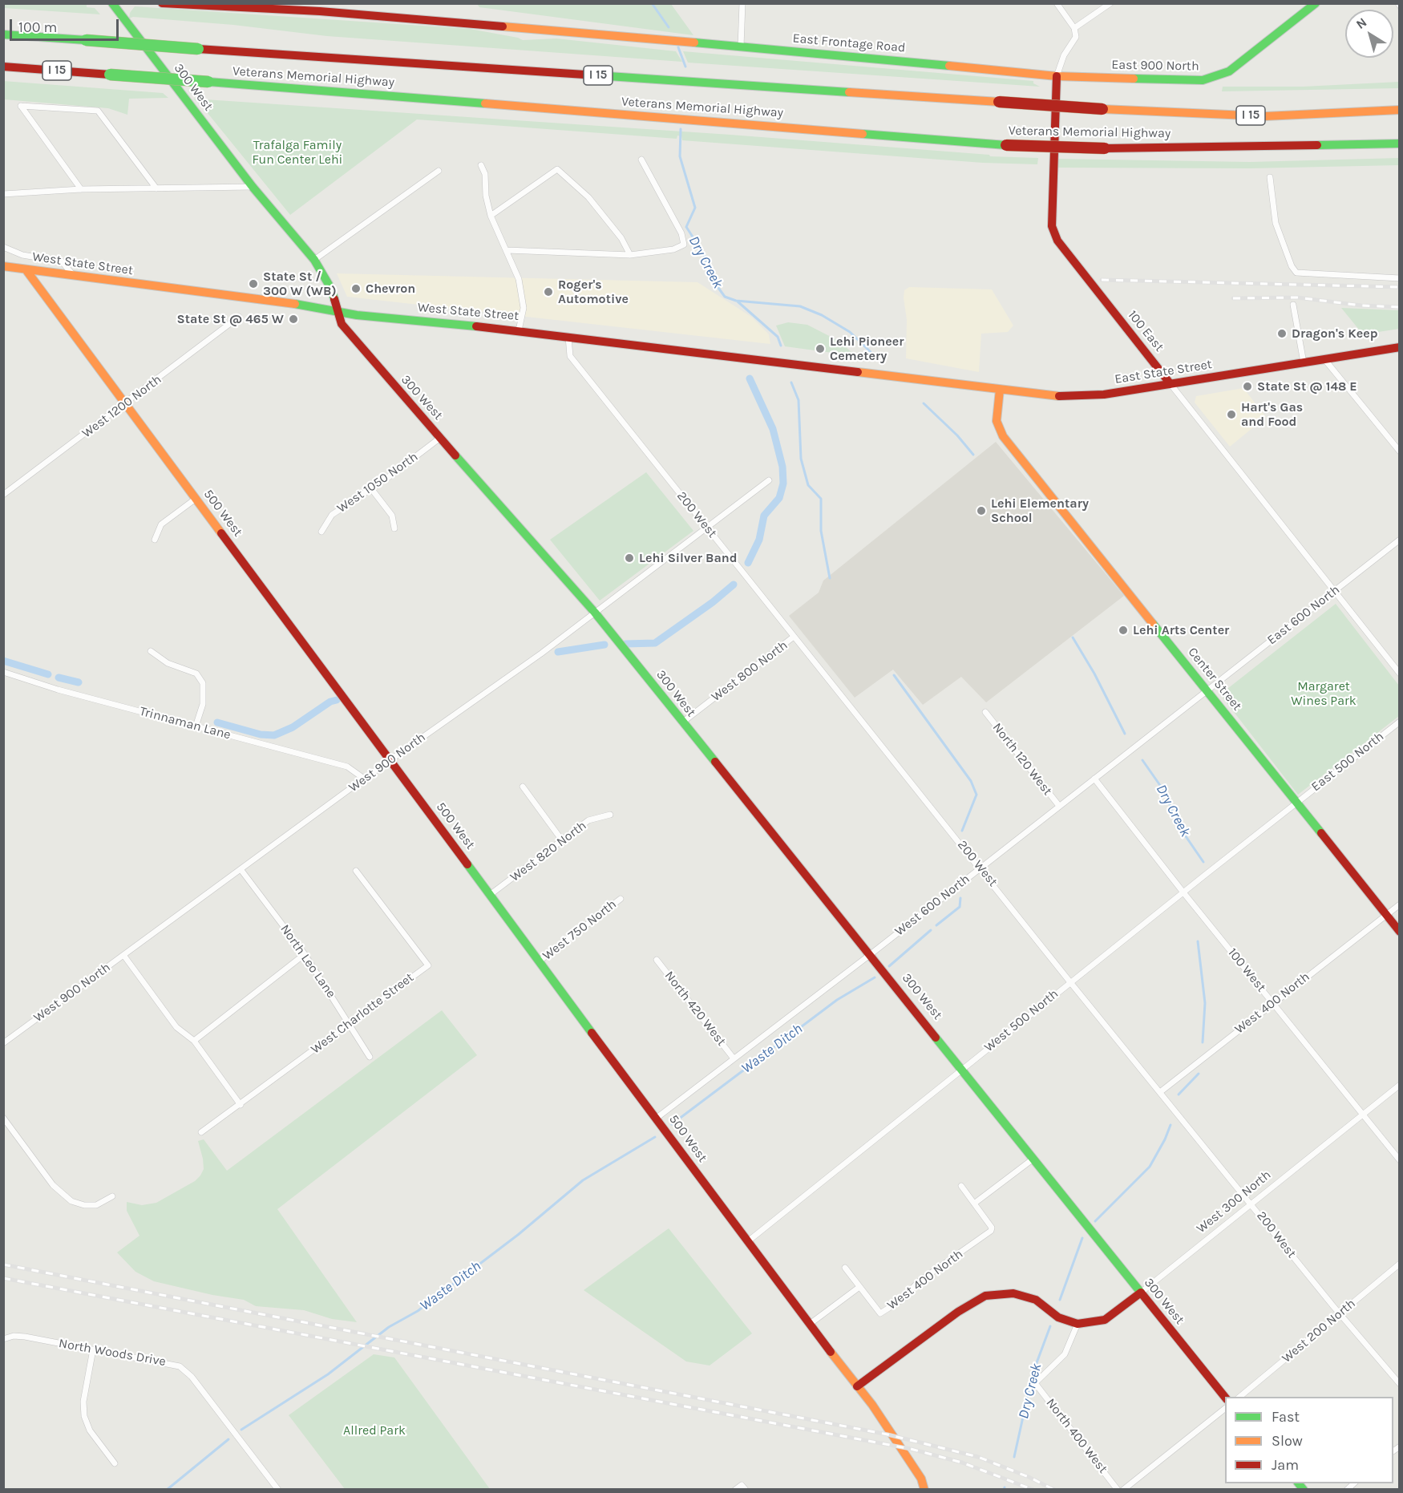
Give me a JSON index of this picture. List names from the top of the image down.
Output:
{
  "streets": {
    "main road": [
      "East Frontage Road",
      "East 900 North",
      "I 15",
      "Veterans Memorial Highway",
      "300 West",
      "West State Street",
      "100 East",
      "East State Street",
      "500 West",
      "Center Street",
      "West 300 North"
    ],
    "street": [
      "West 1200 North",
      "West 1050 North",
      "200 West",
      "East 600 North",
      "West 800 North",
      "Trinnaman Lane",
      "North 120 West",
      "East 500 North",
      "West 900 North",
      "West 820 North",
      "West 600 North",
      "West 750 North",
      "North Leo Lane",
      "100 West",
      "West 400 North",
      "North 420 West",
      "West Charlotte Street",
      "West 500 North",
      "West 200 North",
      "North Woods Drive",
      "North 400 West"
    ]
  },
  "crossings": [
    ["East Frontage Road", "East 900 North"],
    ["East Frontage Road", "100 East"],
    ["East 900 North", "100 East"],
    ["300 West", "West State Street"],
    ["300 West", "West 1050 North"],
    ["300 West", "West 800 North"],
    ["300 West", "West 900 North"],
    ["300 West", "West 600 North"],
    ["300 West", "West 500 North"],
    ["300 West", "West 300 North"],
    ["West State Street", "East State Street"],
    ["West State Street", "500 West"],
    ["West State Street", "200 West"],
    ["100 East", "East State Street"],
    ["100 East", "East 600 North"],
    ["East State Street", "Center Street"],
    ["West 1200 North", "500 West"],
    ["500 West", "West 900 North"],
    ["500 West", "West 820 North"],
    ["500 West", "West 600 North"],
    ["500 West", "West 750 North"],
    ["500 West", "West 500 North"],
    ["500 West", "West 300 North"],
    ["200 West", "West 800 North"],
    ["200 West", "West 900 North"],
    ["200 West", "West 600 North"],
    ["200 West", "West 400 North"],
    ["200 West", "West 500 North"],
    ["200 West", "West 300 North"],
    ["200 West", "West 200 North"],
    ["East 600 North", "Center Street"],
    ["East 600 North", "West 600 North"],
    ["Center Street", "East 500 North"],
    ["Center Street", "West 600 North"],
    ["Center Street", "West 400 North"],
    ["Center Street", "West 500 North"],
    ["Trinnaman Lane", "West 900 North"],
    ["North 120 West", "West 600 North"],
    ["East 500 North", "West 500 North"],
    ["West 900 North", "North Leo Lane"],
    ["West 600 North", "100 West"],
    ["West 600 North", "North 420 West"],
    ["North Leo Lane", "West Charlotte Street"],
    ["100 West", "West 400 North"],
    ["100 West", "West 500 North"],
    ["100 West", "West 300 North"],
    ["West 300 North", "North 400 West"]
  ],
  "water": ["Dry Creek", "Waste Ditch"],
  "parks": ["Trafalga Family Fun Center Lehi", "Margaret Wines Park", "Allred Park"],
  "places": [
    "State St / 300 W (WB)",
    "Chevron",
    "Roger's Automotive",
    "State St @ 465 W",
    "Dragon's Keep",
    "Lehi Pioneer Cemetery",
    "State St @ 148 E",
    "Hart's Gas and Food",
    "Lehi Elementary School",
    "Lehi Silver Band",
    "Lehi Arts Center"
  ],
  "legend": ["Fast", "Slow", "Jam"],
  "scale_bar": "100 m",
  "north": "top left"
}
